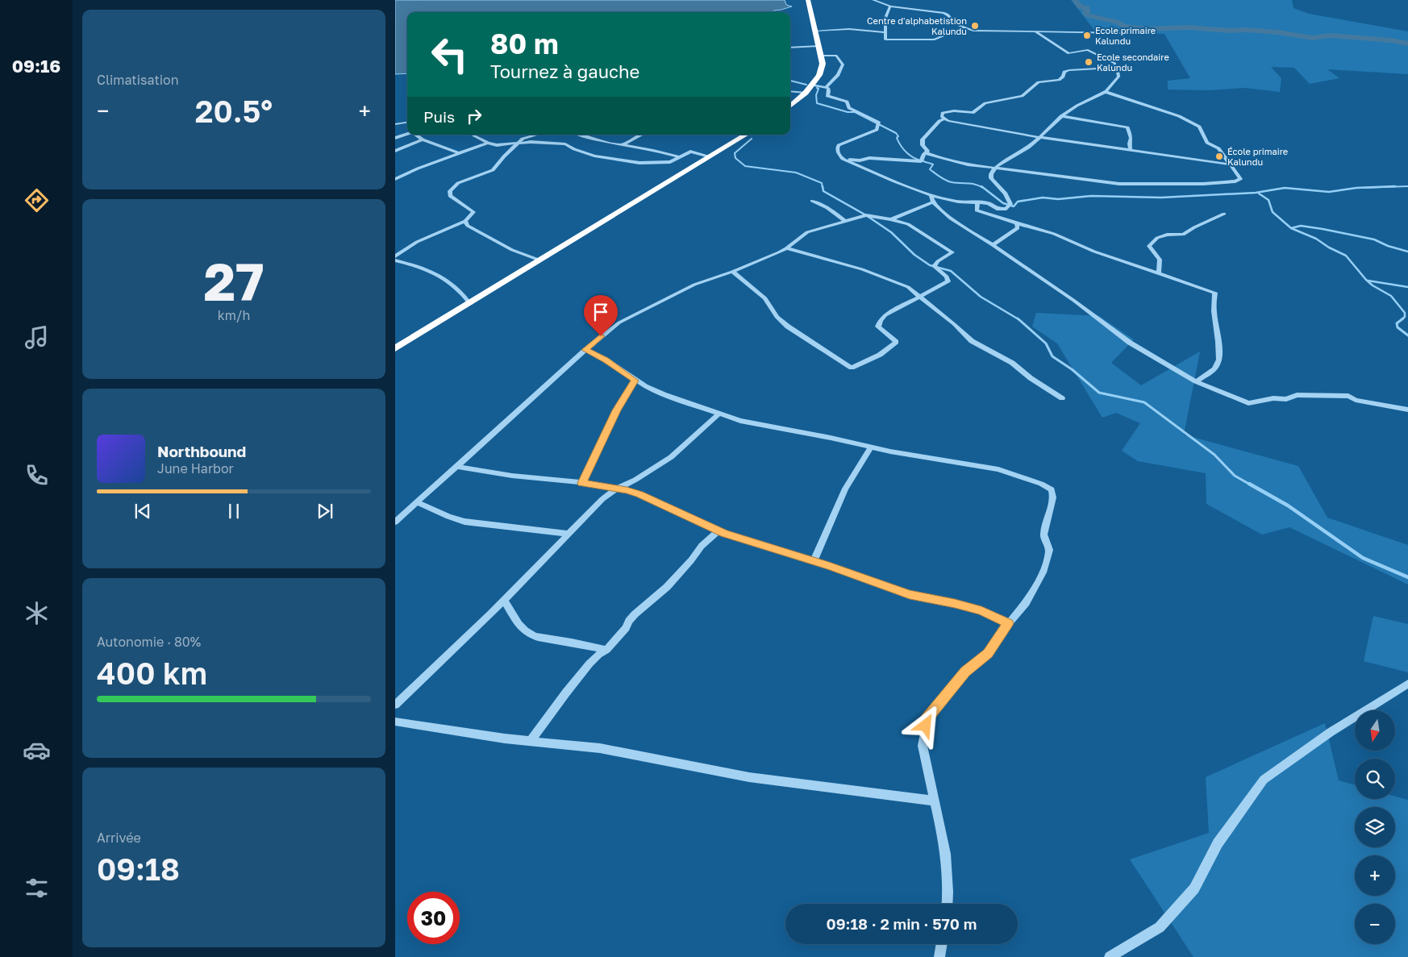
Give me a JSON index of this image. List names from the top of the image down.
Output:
{
  "places": [
    "Centre d'alphabetistion Kalundu",
    "Ecole primaire Kalundu",
    "Ecole secondaire Kalundu",
    "École primaire Kalundu"
  ],
  "north": "bottom",
  "page": {
    "tabs": "09:16",
    "tile": [
      "Climatisation",
      ["27", "km/h"],
      ["Autonomie · 80%", "400 km"],
      ["Arrivée", "09:18"]
    ],
    "turn": ["80 m", "Tournez à gauche"],
    "heat": ["−", "20.5°", "+"],
    "then": "Puis",
    "song": ["Northbound", "June Harbor"],
    "map_buttons": ["+", "−"],
    "limit": "30",
    "trip": "09:18 · 2 min · 570 m"
  }
}
